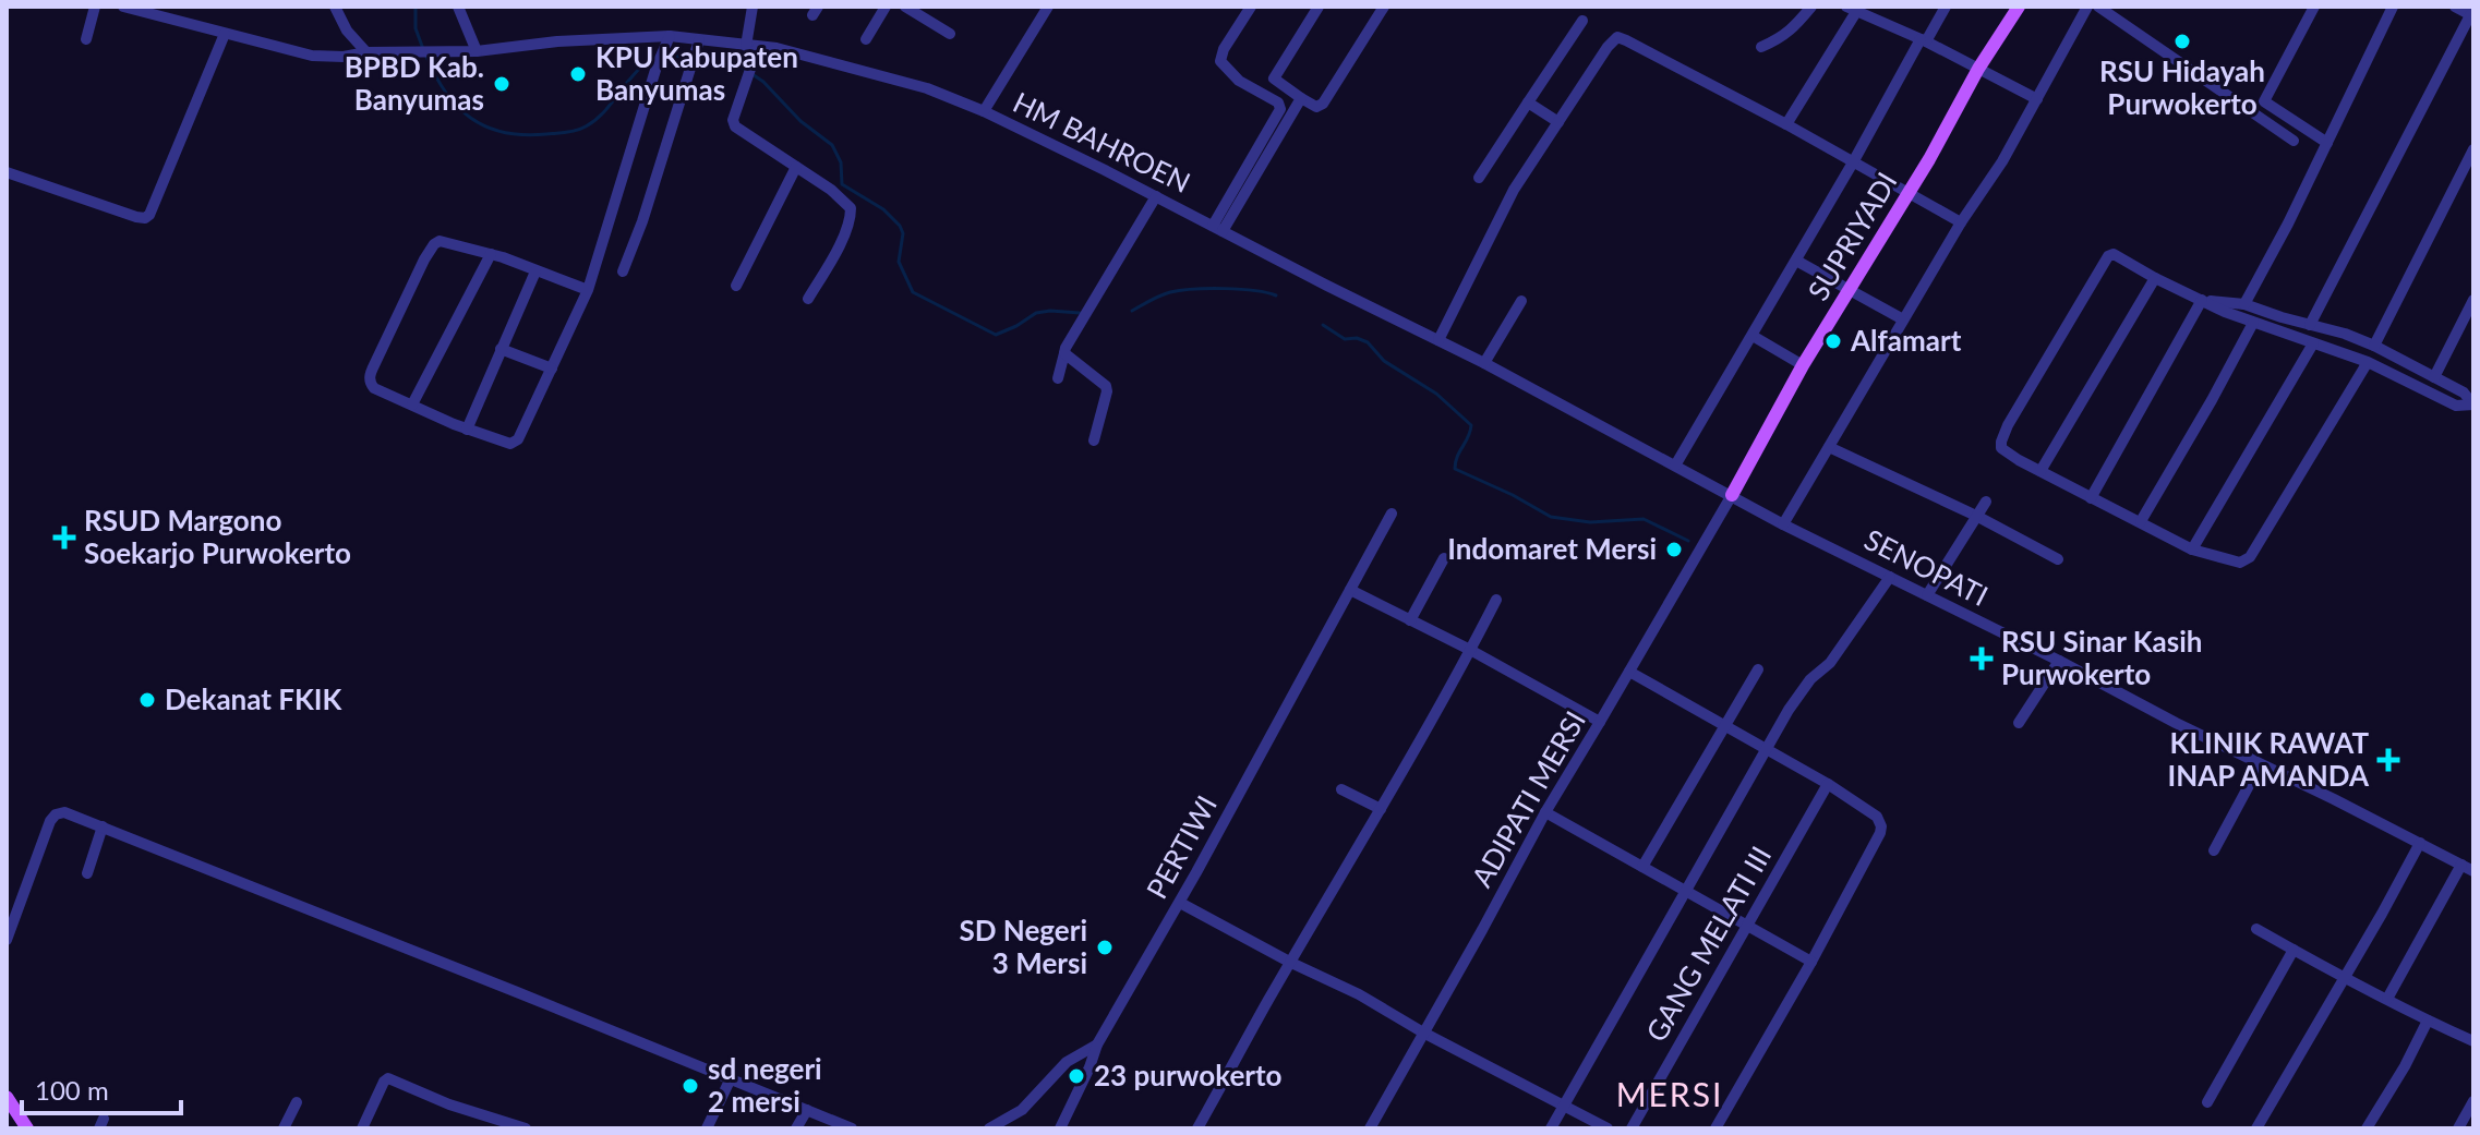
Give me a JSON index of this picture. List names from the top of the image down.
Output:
{
  "streets": {
    "main road": ["SUPRIYADI"],
    "street": [
      "HM BAHROEN",
      "SENOPATI",
      "ADIPATI MERSI",
      "PERTIWI",
      "GANG MELATI III"
    ]
  },
  "crossings": [
    ["HM BAHROEN", "SUPRIYADI"],
    ["HM BAHROEN", "SENOPATI"],
    ["HM BAHROEN", "ADIPATI MERSI"],
    ["SUPRIYADI", "SENOPATI"],
    ["SUPRIYADI", "ADIPATI MERSI"],
    ["SENOPATI", "ADIPATI MERSI"]
  ],
  "districts": ["MERSI"],
  "places": {
    "other": [
      "RSU Hidayah Purwokerto",
      "KPU Kabupaten Banyumas",
      "BPBD Kab. Banyumas",
      "Alfamart",
      "Indomaret Mersi",
      "Dekanat FKIK",
      "SD Negeri 3 Mersi",
      "23 purwokerto",
      "sd negeri 2 mersi"
    ],
    "health": ["RSUD Margono Soekarjo Purwokerto", "RSU Sinar Kasih Purwokerto", "KLINIK RAWAT INAP AMANDA"]
  },
  "scale_bar": "100 m"
}
